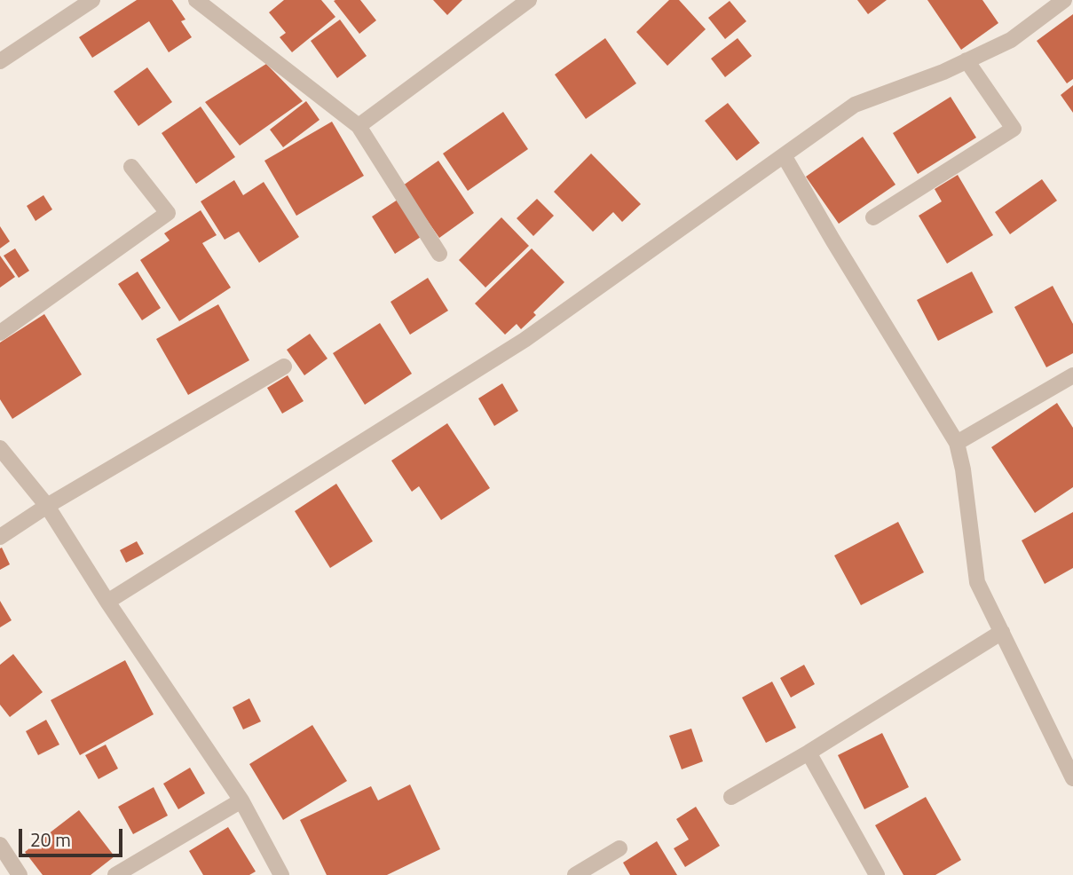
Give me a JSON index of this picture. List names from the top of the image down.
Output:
{
  "scale_bar": "20 m"
}
